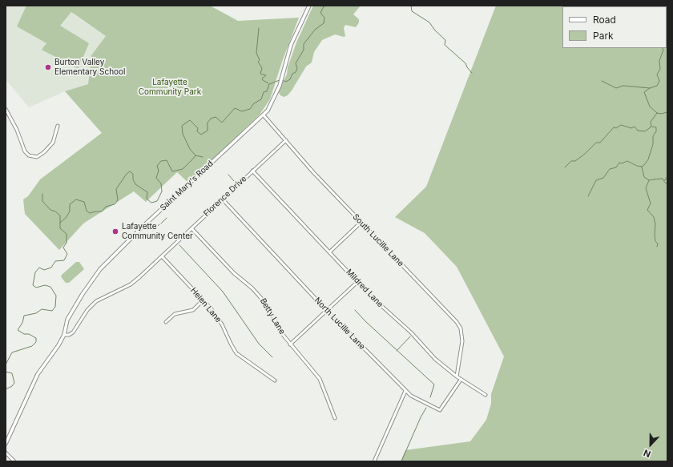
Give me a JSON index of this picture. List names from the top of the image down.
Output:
{
  "streets": {
    "street": [
      "Saint Mary's Road",
      "Florence Drive",
      "South Lucille Lane",
      "Mildred Lane",
      "Helen Lane",
      "Betty Lane",
      "North Lucille Lane"
    ]
  },
  "crossings": [
    ["Saint Mary's Road", "Florence Drive"],
    ["Saint Mary's Road", "South Lucille Lane"],
    ["Florence Drive", "South Lucille Lane"],
    ["Florence Drive", "Mildred Lane"],
    ["Florence Drive", "Helen Lane"],
    ["Florence Drive", "Betty Lane"],
    ["Florence Drive", "North Lucille Lane"],
    ["South Lucille Lane", "Mildred Lane"],
    ["Mildred Lane", "North Lucille Lane"]
  ],
  "parks": ["Lafayette Community Park"],
  "places": ["Burton Valley Elementary School", "Lafayette Community Center"],
  "legend": ["Road", "Park"],
  "north": "bottom"
}
